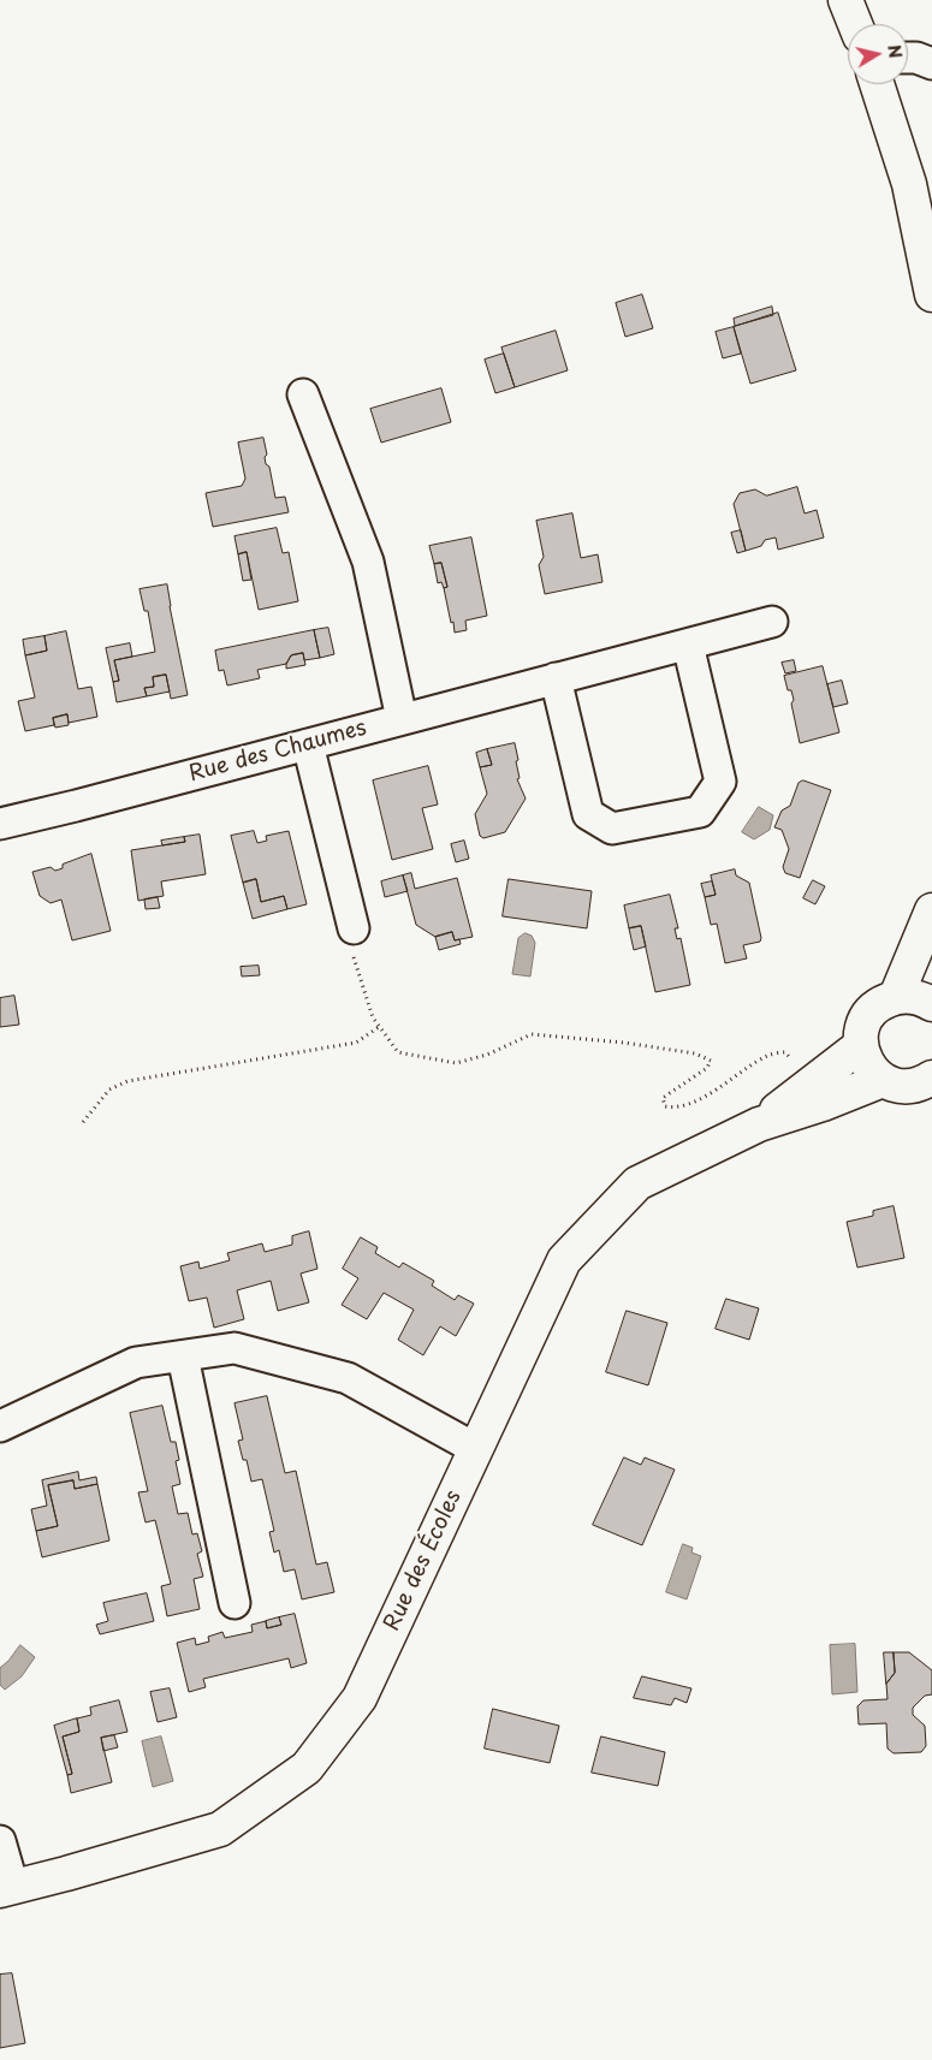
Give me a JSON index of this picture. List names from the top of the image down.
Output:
{
  "streets": {
    "street": ["Rue des Chaumes", "Rue des Écoles"]
  },
  "north": "right"
}
